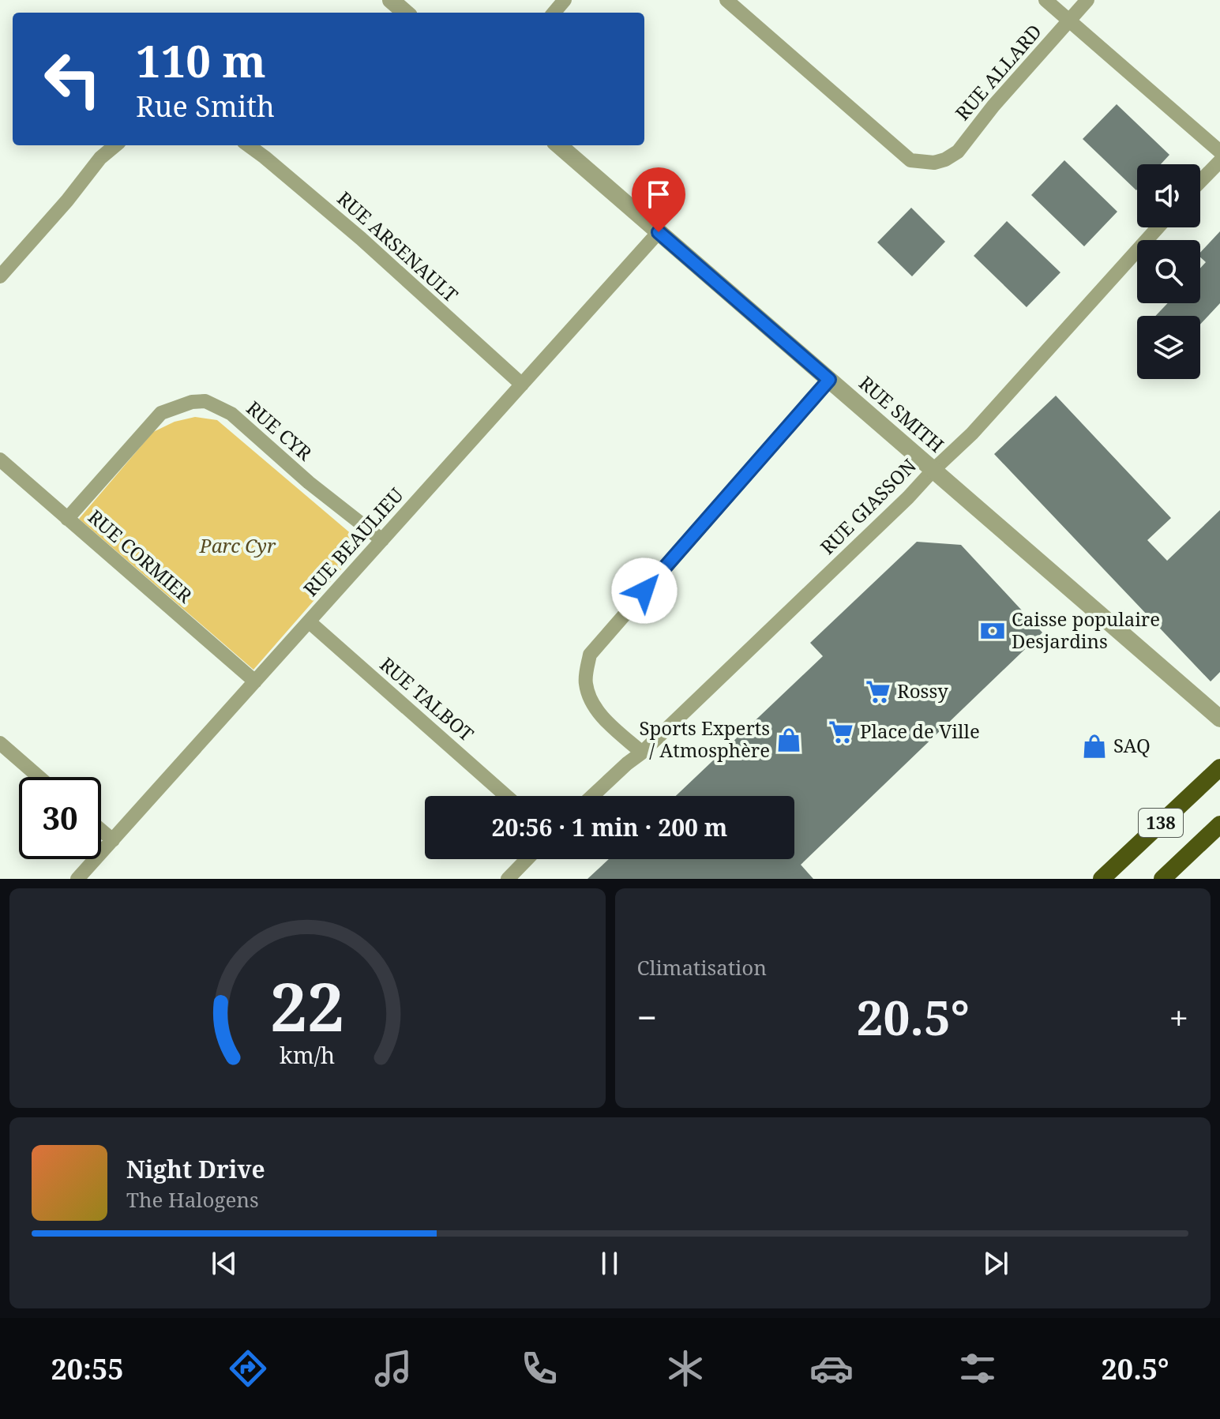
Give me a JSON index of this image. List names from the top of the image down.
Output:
{
  "streets": {
    "highway": ["138"],
    "street": [
      "RUE ALLARD",
      "RUE ARSENAULT",
      "RUE SMITH",
      "RUE CYR",
      "RUE GIASSON",
      "RUE BEAULIEU",
      "RUE CORMIER",
      "RUE TALBOT"
    ]
  },
  "crossings": [
    ["RUE ARSENAULT", "RUE BEAULIEU"],
    ["RUE SMITH", "RUE GIASSON"],
    ["RUE SMITH", "RUE BEAULIEU"],
    ["RUE CYR", "RUE BEAULIEU"],
    ["RUE CYR", "RUE CORMIER"],
    ["RUE BEAULIEU", "RUE CORMIER"],
    ["RUE BEAULIEU", "RUE TALBOT"]
  ],
  "parks": ["Parc Cyr"],
  "places": {
    "bank": ["Caisse populaire Desjardins"],
    "supermarket": ["Rossy", "Place de Ville"],
    "shop": ["Sports Experts / Atmosphère", "SAQ"]
  },
  "page": {
    "turn": ["110 m", "Rue Smith"],
    "limit": "30",
    "trip": "20:56 · 1 min · 200 m",
    "tile": "Climatisation",
    "heat": ["−", "20.5°", "+"],
    "song": ["Night Drive", "The Halogens"],
    "tabs": ["20:55", "20.5°"],
    "gauge": ["22", "km/h"]
  }
}
